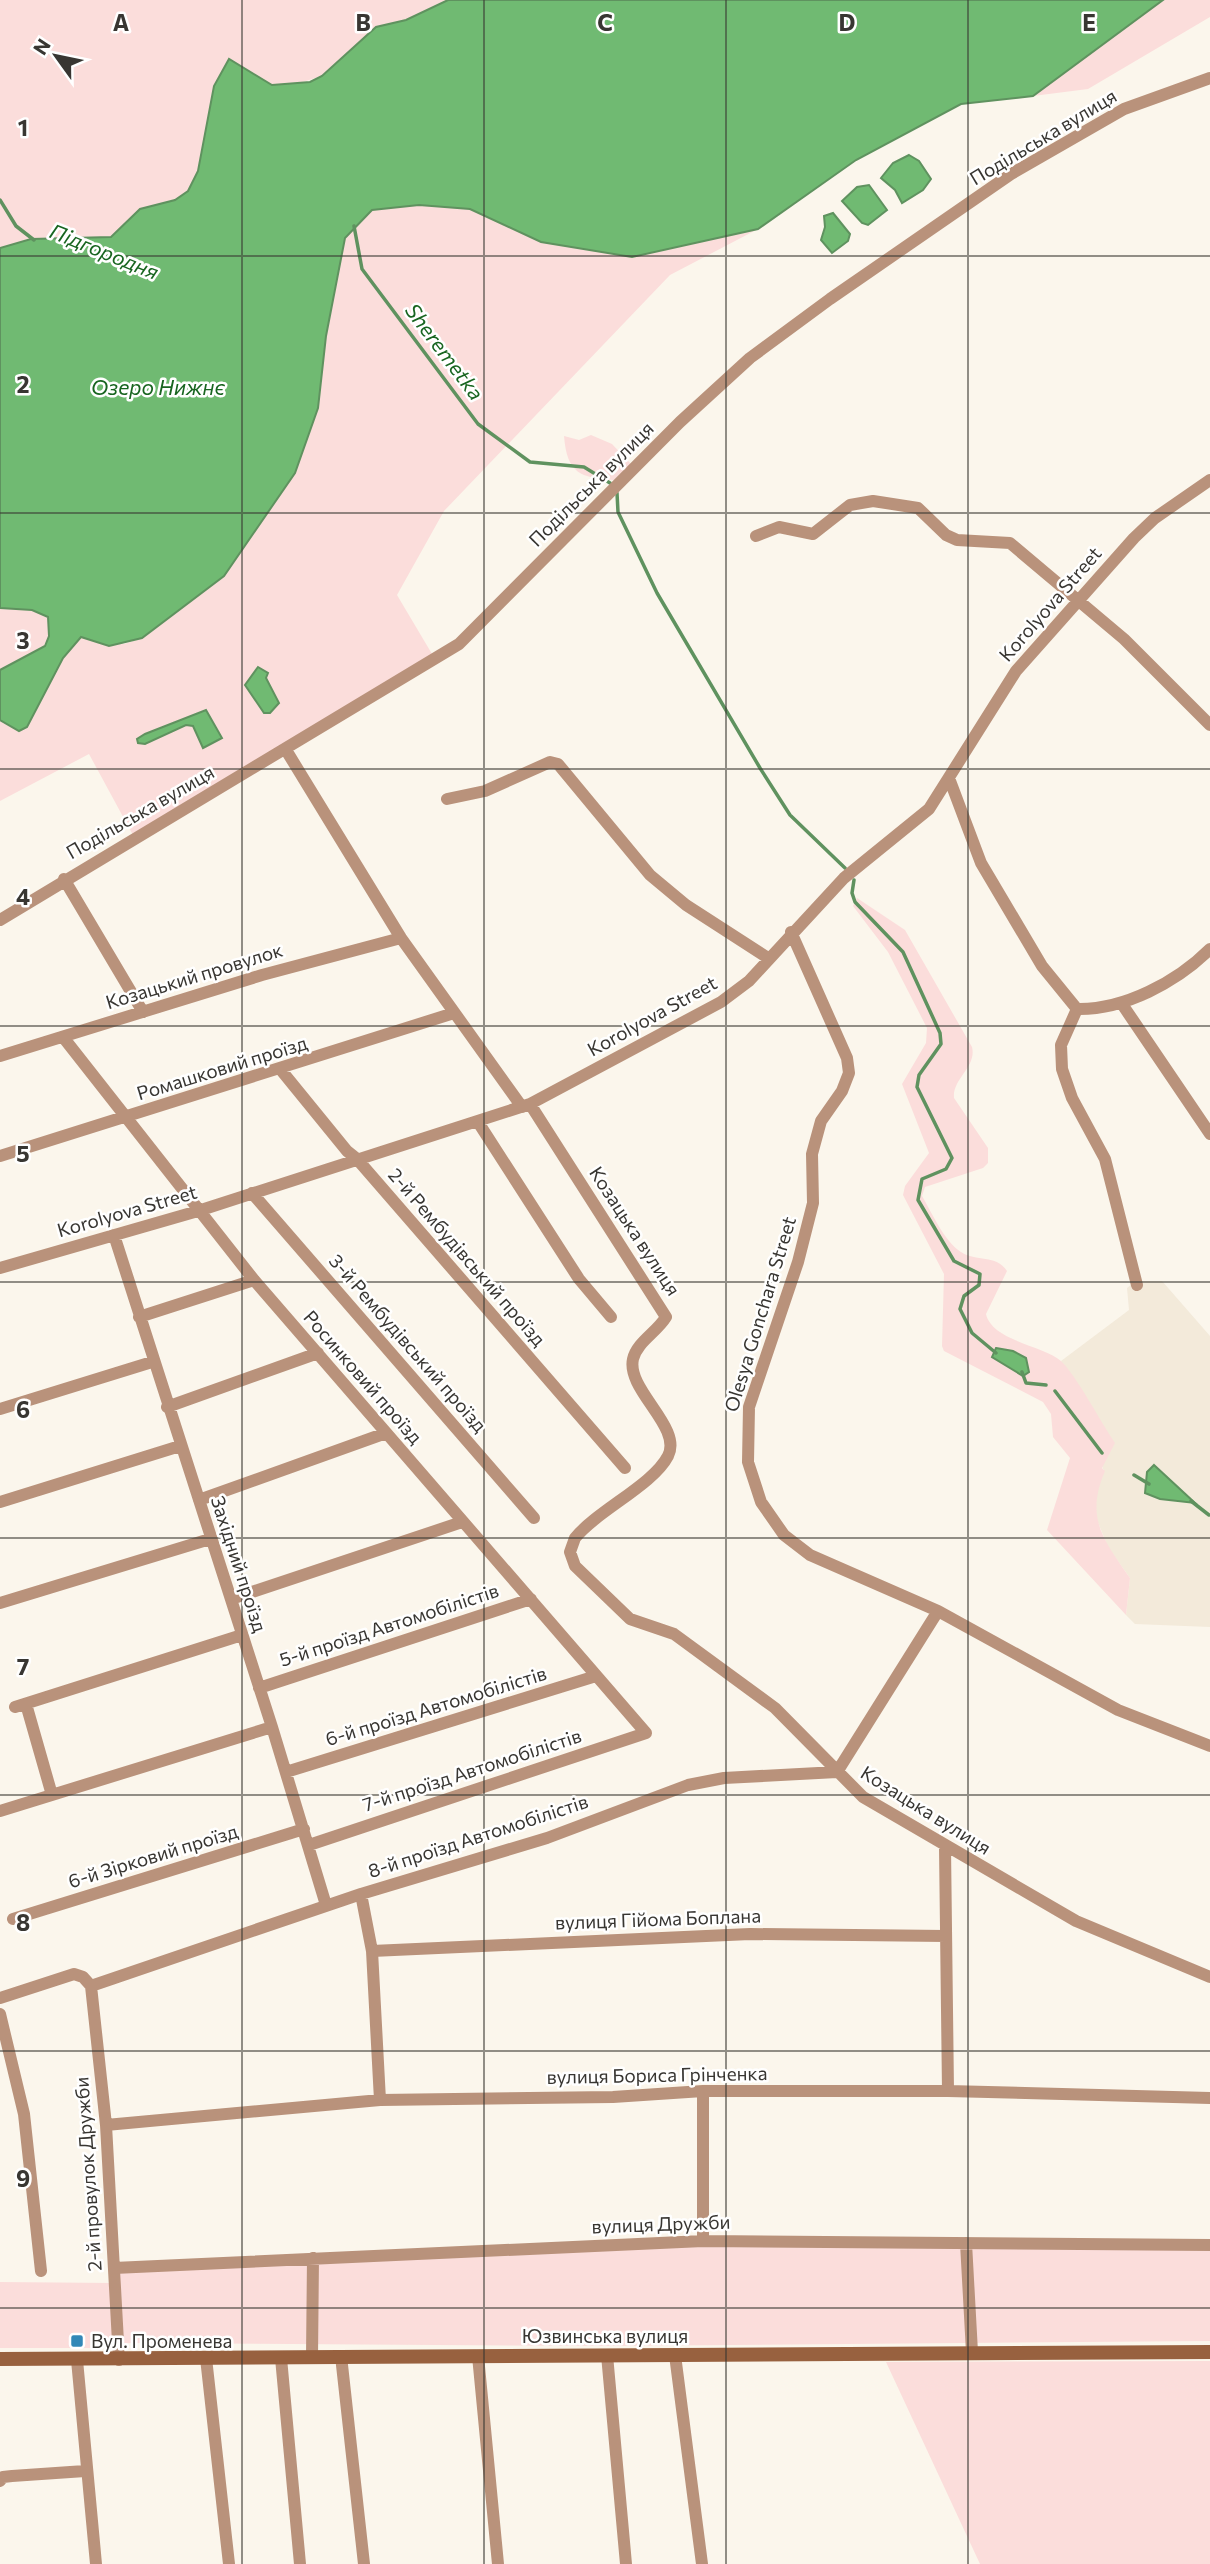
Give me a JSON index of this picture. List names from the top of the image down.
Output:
{
  "streets": {
    "main road": ["Юзвинська вулиця"],
    "street": [
      "Подільська вулиця",
      "Korolyova Street",
      "Козацький провулок",
      "Ромашковий проїзд",
      "Козацька вулиця",
      "2-й Рембудівський проїзд",
      "Olesya Gonchara Street",
      "3-й Рембудівський проїзд",
      "Росинковий проїзд",
      "Західний проїзд",
      "5-й проїзд Автомобілістів",
      "6-й проїзд Автомобілістів",
      "7-й проїзд Автомобілістів",
      "8-й проїзд Автомобілістів",
      "6-й Зірковий проїзд",
      "вулиця Гійома Боплана",
      "вулиця Бориса Грінченка",
      "2-й провулок Дружби",
      "вулиця Дружби"
    ]
  },
  "crossings": [
    ["Подільська вулиця", "Козацька вулиця"],
    ["Korolyova Street", "Козацька вулиця"],
    ["Korolyova Street", "2-й Рембудівський проїзд"],
    ["Korolyova Street", "Olesya Gonchara Street"],
    ["Korolyova Street", "3-й Рембудівський проїзд"],
    ["Korolyova Street", "Росинковий проїзд"],
    ["Korolyova Street", "Західний проїзд"],
    ["Козацький провулок", "Козацька вулиця"],
    ["Козацький провулок", "Росинковий проїзд"],
    ["Ромашковий проїзд", "Козацька вулиця"],
    ["Ромашковий проїзд", "2-й Рембудівський проїзд"],
    ["Ромашковий проїзд", "Росинковий проїзд"],
    ["Козацька вулиця", "8-й проїзд Автомобілістів"],
    ["Росинковий проїзд", "5-й проїзд Автомобілістів"],
    ["Росинковий проїзд", "6-й проїзд Автомобілістів"],
    ["Росинковий проїзд", "7-й проїзд Автомобілістів"],
    ["Західний проїзд", "5-й проїзд Автомобілістів"],
    ["Західний проїзд", "6-й проїзд Автомобілістів"],
    ["Західний проїзд", "7-й проїзд Автомобілістів"],
    ["Західний проїзд", "8-й проїзд Автомобілістів"],
    ["Західний проїзд", "6-й Зірковий проїзд"],
    ["8-й проїзд Автомобілістів", "2-й провулок Дружби"],
    ["вулиця Бориса Грінченка", "2-й провулок Дружби"],
    ["2-й провулок Дружби", "вулиця Дружби"],
    ["2-й провулок Дружби", "Юзвинська вулиця"]
  ],
  "water": ["Підгородня", "Sheremetka", "Озеро Нижнє"],
  "places": {
    "transit": ["Вул. Променева"]
  },
  "north": "top left",
  "grid": {
    "columns": [
      "A",
      "B",
      "C",
      "D",
      "E"
    ],
    "rows": [
      "1",
      "2",
      "3",
      "4",
      "5",
      "6",
      "7",
      "8",
      "9"
    ]
  }
}
